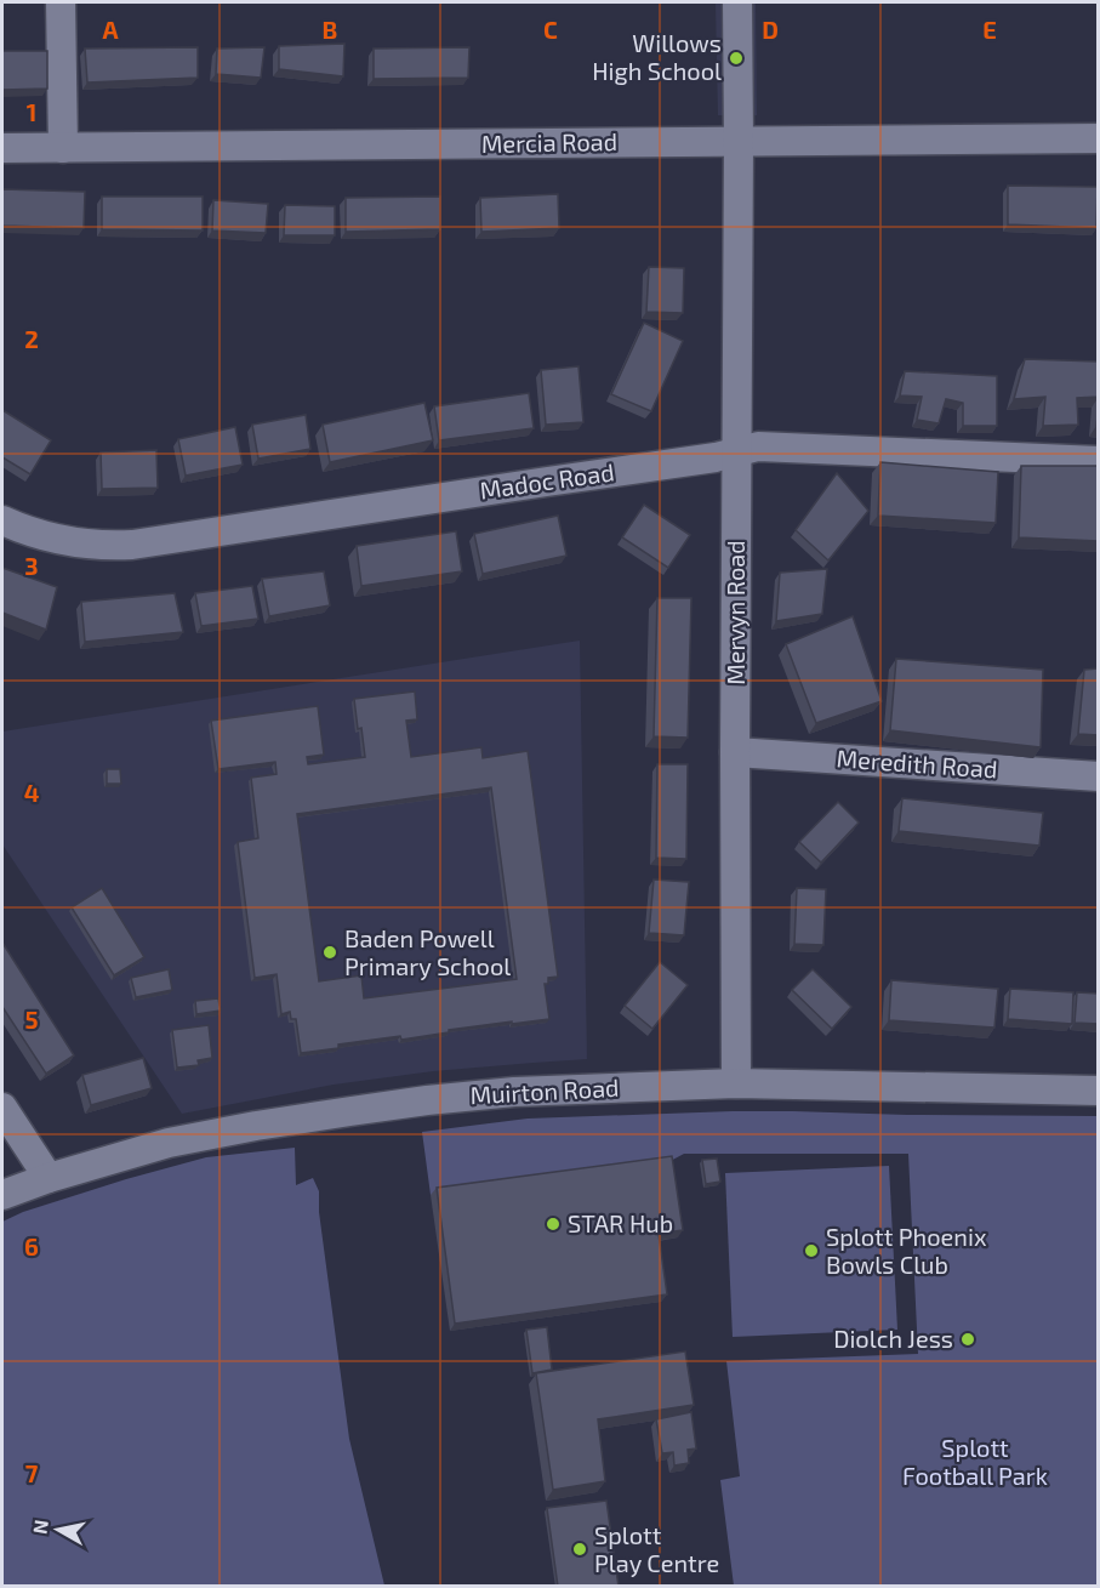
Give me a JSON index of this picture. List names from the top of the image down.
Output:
{
  "streets": {
    "street": [
      "Mercia Road",
      "Madoc Road",
      "Mervyn Road",
      "Meredith Road",
      "Muirton Road"
    ]
  },
  "crossings": [
    ["Mercia Road", "Mervyn Road"],
    ["Madoc Road", "Mervyn Road"],
    ["Mervyn Road", "Meredith Road"],
    ["Mervyn Road", "Muirton Road"]
  ],
  "parks": ["Splott Football Park"],
  "places": [
    "Willows High School",
    "Baden Powell Primary School",
    "STAR Hub",
    "Splott Phoenix Bowls Club",
    "Diolch Jess",
    "Splott Play Centre"
  ],
  "north": "left",
  "grid": {
    "columns": [
      "A",
      "B",
      "C",
      "D",
      "E"
    ],
    "rows": [
      "1",
      "2",
      "3",
      "4",
      "5",
      "6",
      "7"
    ]
  }
}
